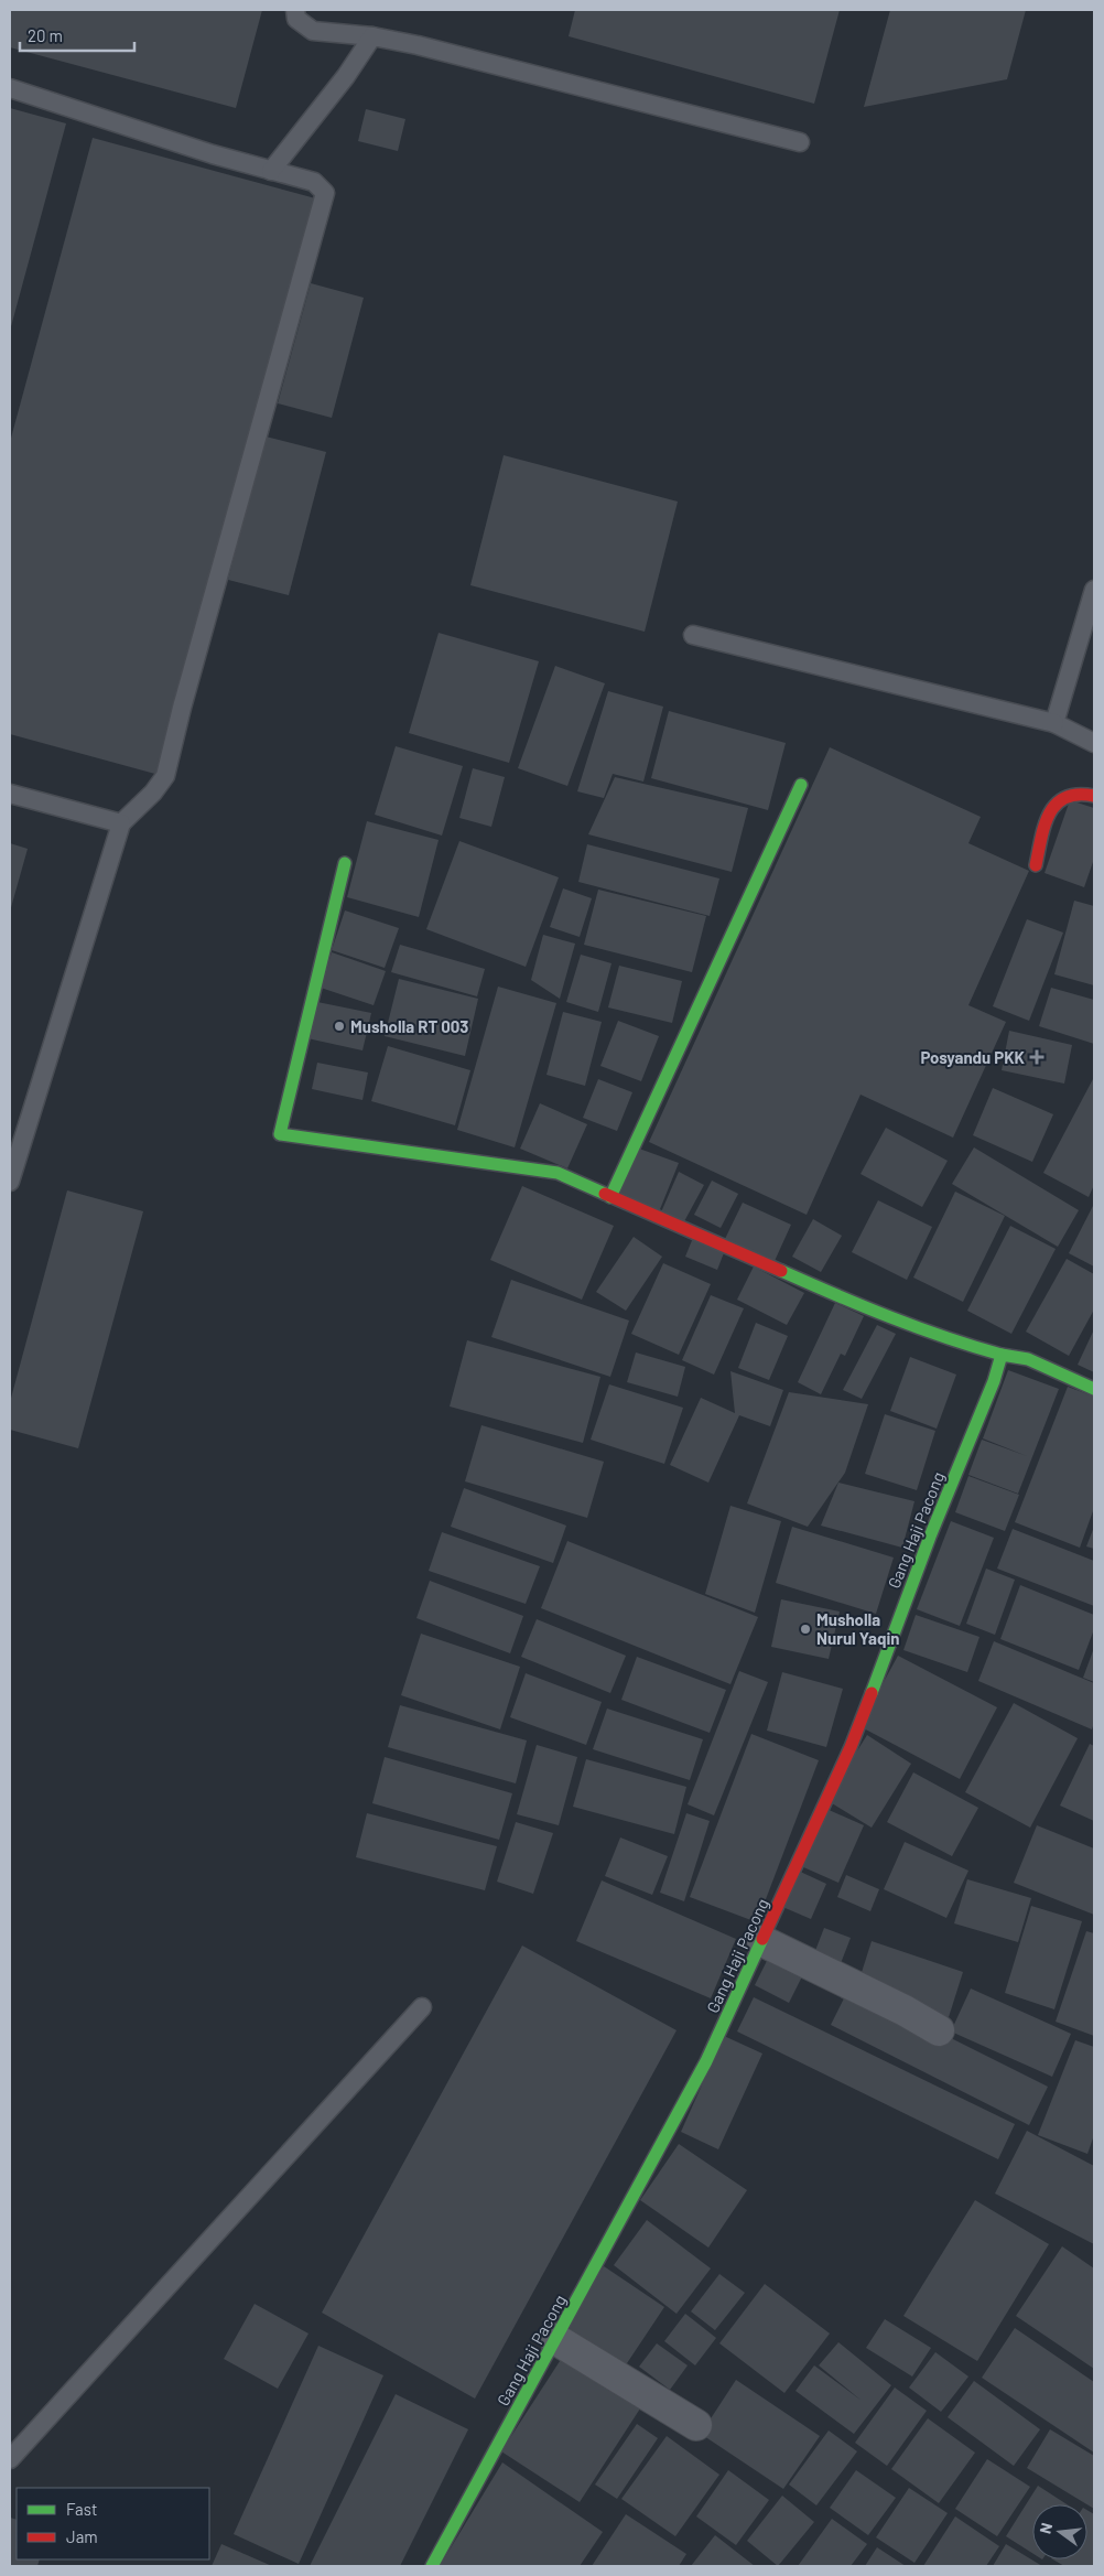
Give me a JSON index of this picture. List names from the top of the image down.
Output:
{
  "streets": {
    "street": ["Gang Haji Pacong"]
  },
  "places": {
    "other": ["Musholla RT 003", "Musholla Nurul Yaqin"],
    "health": ["Posyandu PKK"]
  },
  "legend": ["Fast", "Jam"],
  "scale_bar": "20 m",
  "north": "left"
}
